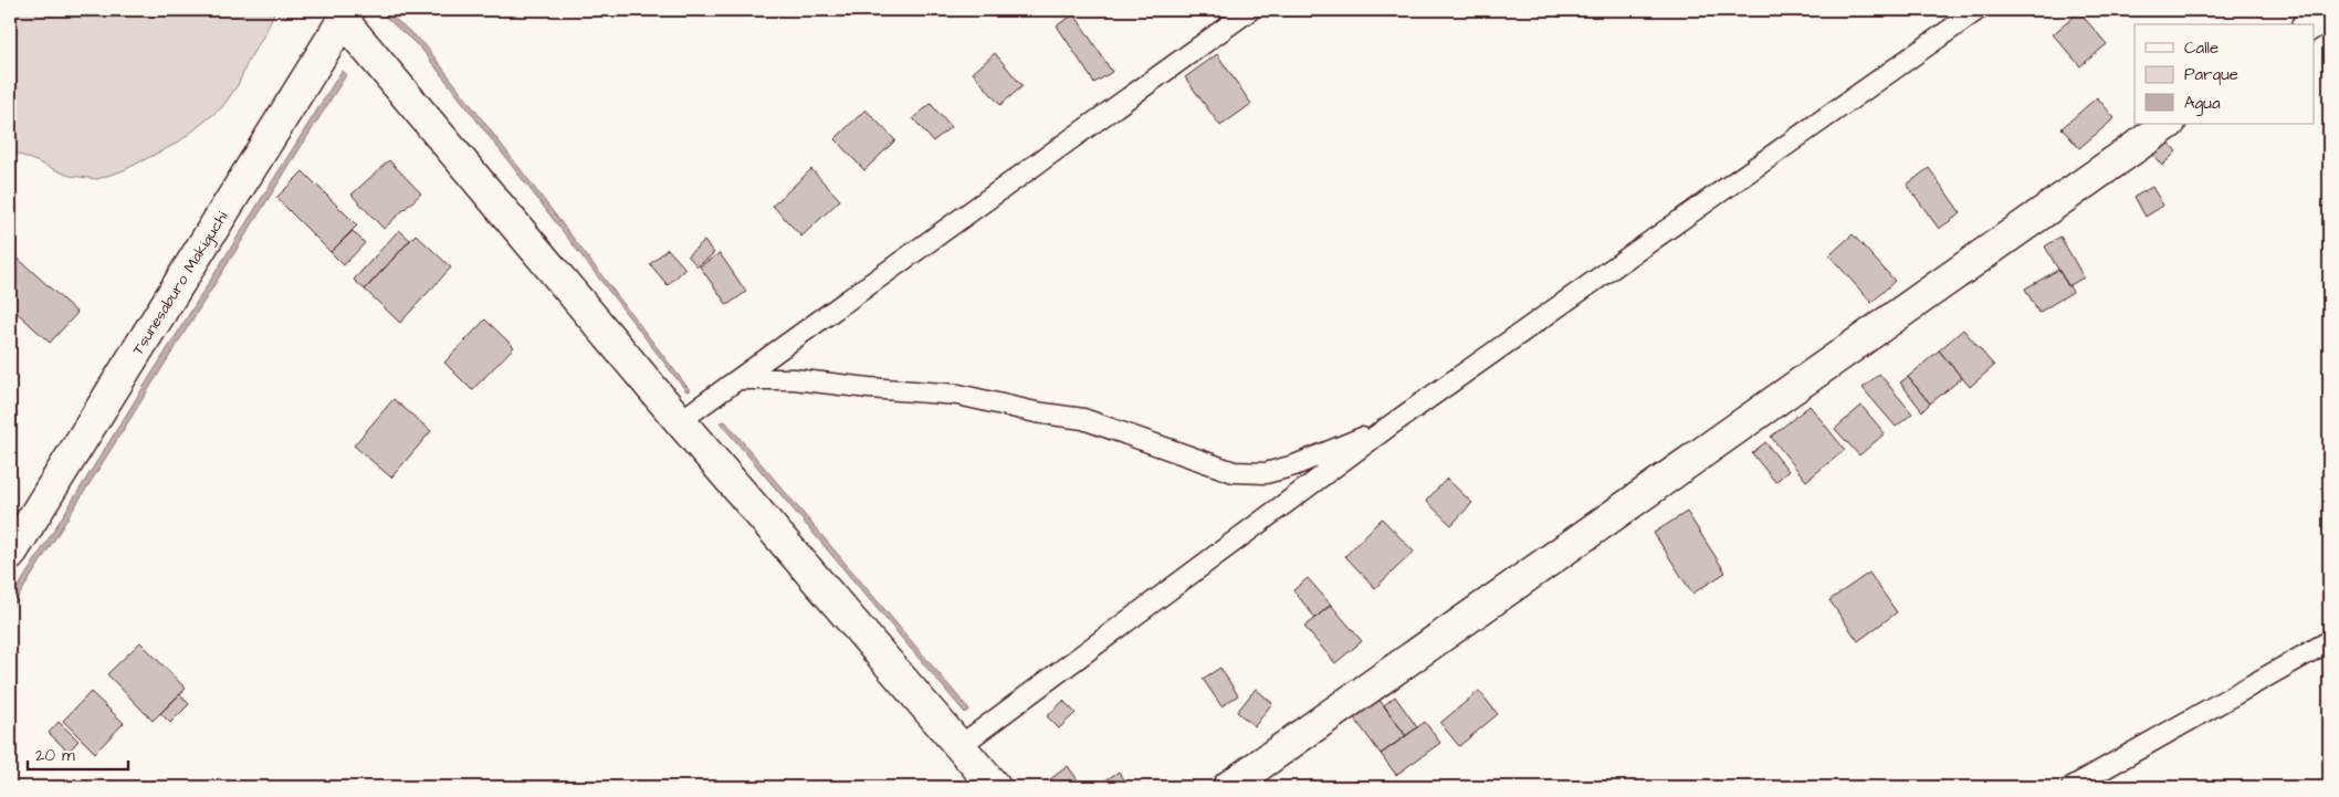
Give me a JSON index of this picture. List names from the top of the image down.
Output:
{
  "streets": {
    "street": ["Tsunesaburo Makiguchi"]
  },
  "legend": ["Calle", "Parque", "Agua"],
  "scale_bar": "20 m"
}
